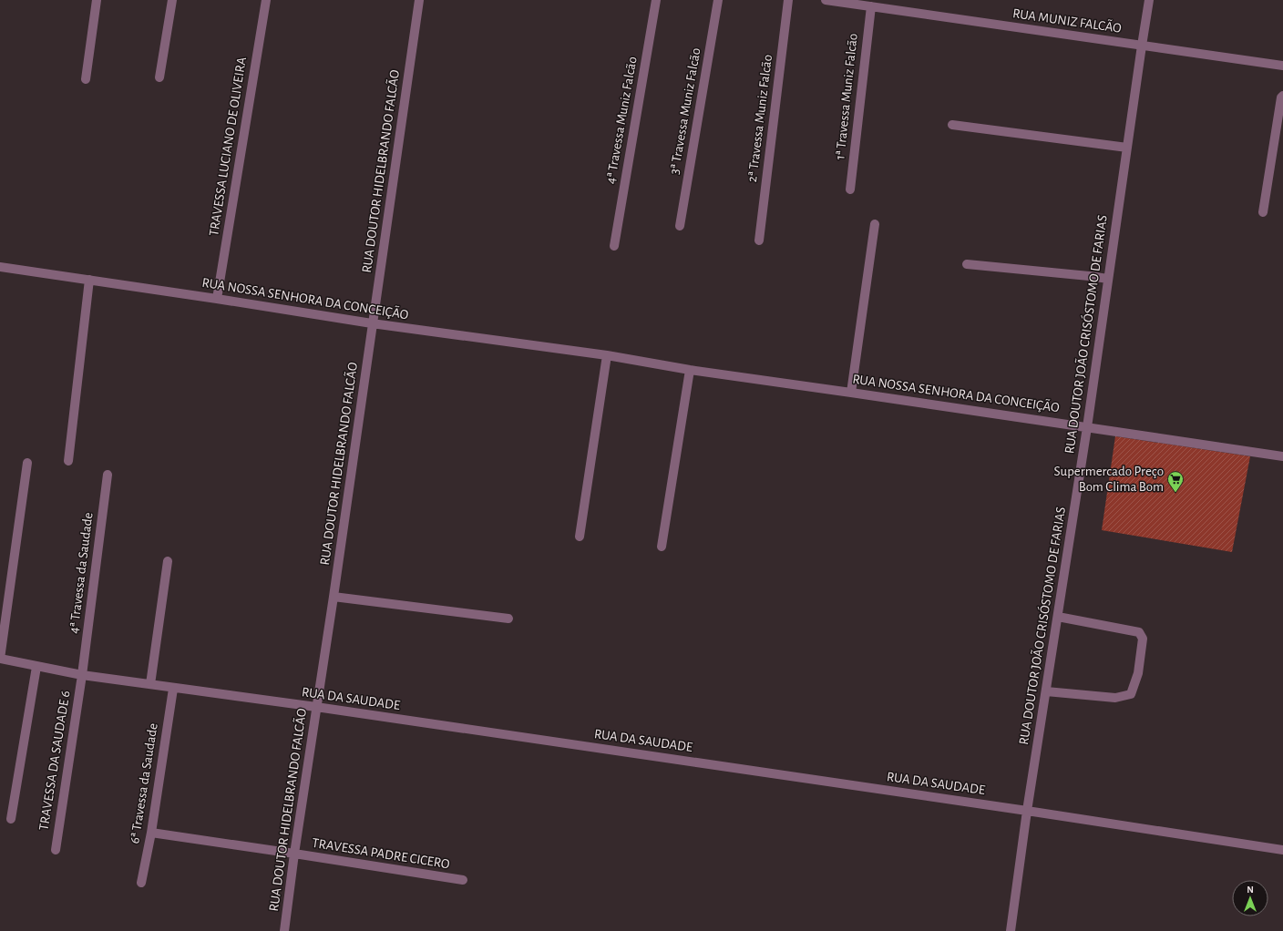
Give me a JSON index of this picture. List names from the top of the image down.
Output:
{
  "streets": {
    "street": [
      "RUA MUNIZ FALCÃO",
      "1ª Travessa Muniz Falcão",
      "3ª Travessa Muniz Falcão",
      "2ª Travessa Muniz Falcão",
      "4ª Travessa Muniz Falcão",
      "TRAVESSA LUCIANO DE OLIVEIRA",
      "RUA DOUTOR HIDELBRANDO FALCÃO",
      "RUA NOSSA SENHORA DA CONCEIÇÃO",
      "RUA DOUTOR JOÃO CRISÓSTOMO DE FARIAS",
      "4ª Travessa da Saudade",
      "RUA DA SAUDADE",
      "TRAVESSA DA SAUDADE 6",
      "6ª Travessa da Saudade",
      "TRAVESSA PADRE CICERO"
    ]
  },
  "crossings": [
    ["RUA MUNIZ FALCÃO", "1ª Travessa Muniz Falcão"],
    ["RUA MUNIZ FALCÃO", "RUA DOUTOR JOÃO CRISÓSTOMO DE FARIAS"],
    ["TRAVESSA LUCIANO DE OLIVEIRA", "RUA NOSSA SENHORA DA CONCEIÇÃO"],
    ["RUA DOUTOR HIDELBRANDO FALCÃO", "RUA NOSSA SENHORA DA CONCEIÇÃO"],
    ["RUA DOUTOR HIDELBRANDO FALCÃO", "RUA DA SAUDADE"],
    ["RUA DOUTOR HIDELBRANDO FALCÃO", "TRAVESSA PADRE CICERO"],
    ["RUA NOSSA SENHORA DA CONCEIÇÃO", "RUA DOUTOR JOÃO CRISÓSTOMO DE FARIAS"],
    ["RUA DOUTOR JOÃO CRISÓSTOMO DE FARIAS", "RUA DA SAUDADE"],
    ["4ª Travessa da Saudade", "RUA DA SAUDADE"],
    ["4ª Travessa da Saudade", "TRAVESSA DA SAUDADE 6"],
    ["RUA DA SAUDADE", "TRAVESSA DA SAUDADE 6"],
    ["RUA DA SAUDADE", "6ª Travessa da Saudade"],
    ["6ª Travessa da Saudade", "TRAVESSA PADRE CICERO"]
  ],
  "places": {
    "supermarket": ["Supermercado Preço Bom Clima Bom"]
  },
  "north": "top"
}
